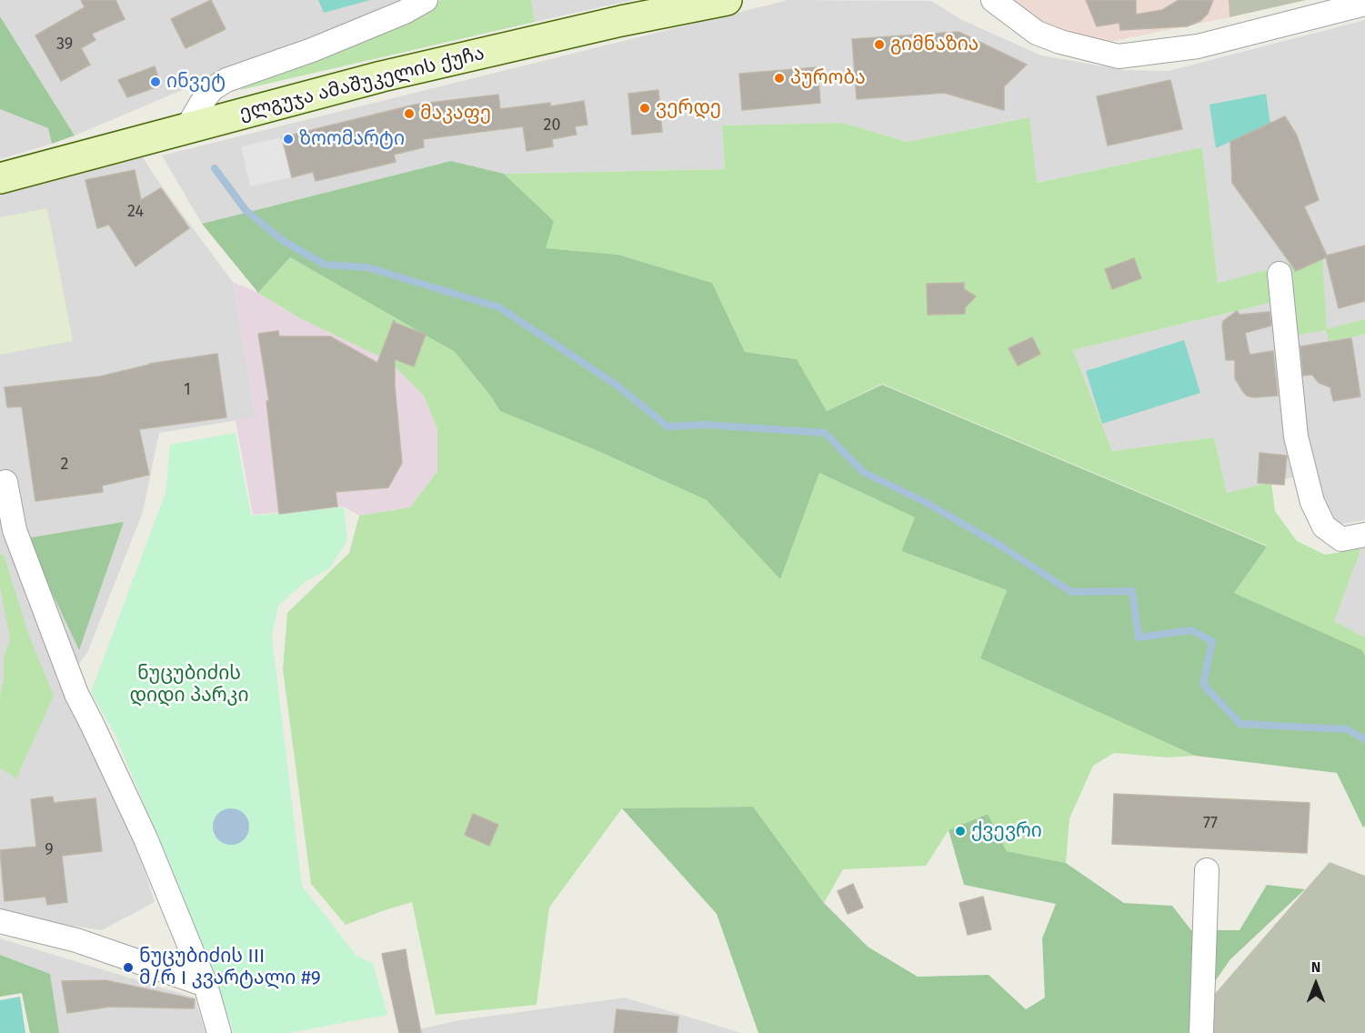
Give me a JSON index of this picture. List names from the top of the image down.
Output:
{
  "streets": {
    "main road": ["ელგუჯა ამაშუკელის ქუჩა"]
  },
  "parks": ["ნუცუბიძის დიდი პარკი"],
  "places": [
    "გიმნაზია",
    "პურობა",
    "ინვეტ",
    "ვერდე",
    "მაკაფე",
    "ზოომარტი",
    "ქვევრი",
    "ნუცუბიძის III მ/რ I კვარტალი #9"
  ],
  "house_numbers": [
    "39",
    "20",
    "24",
    "1",
    "2",
    "77",
    "9"
  ],
  "north": "top"
}
